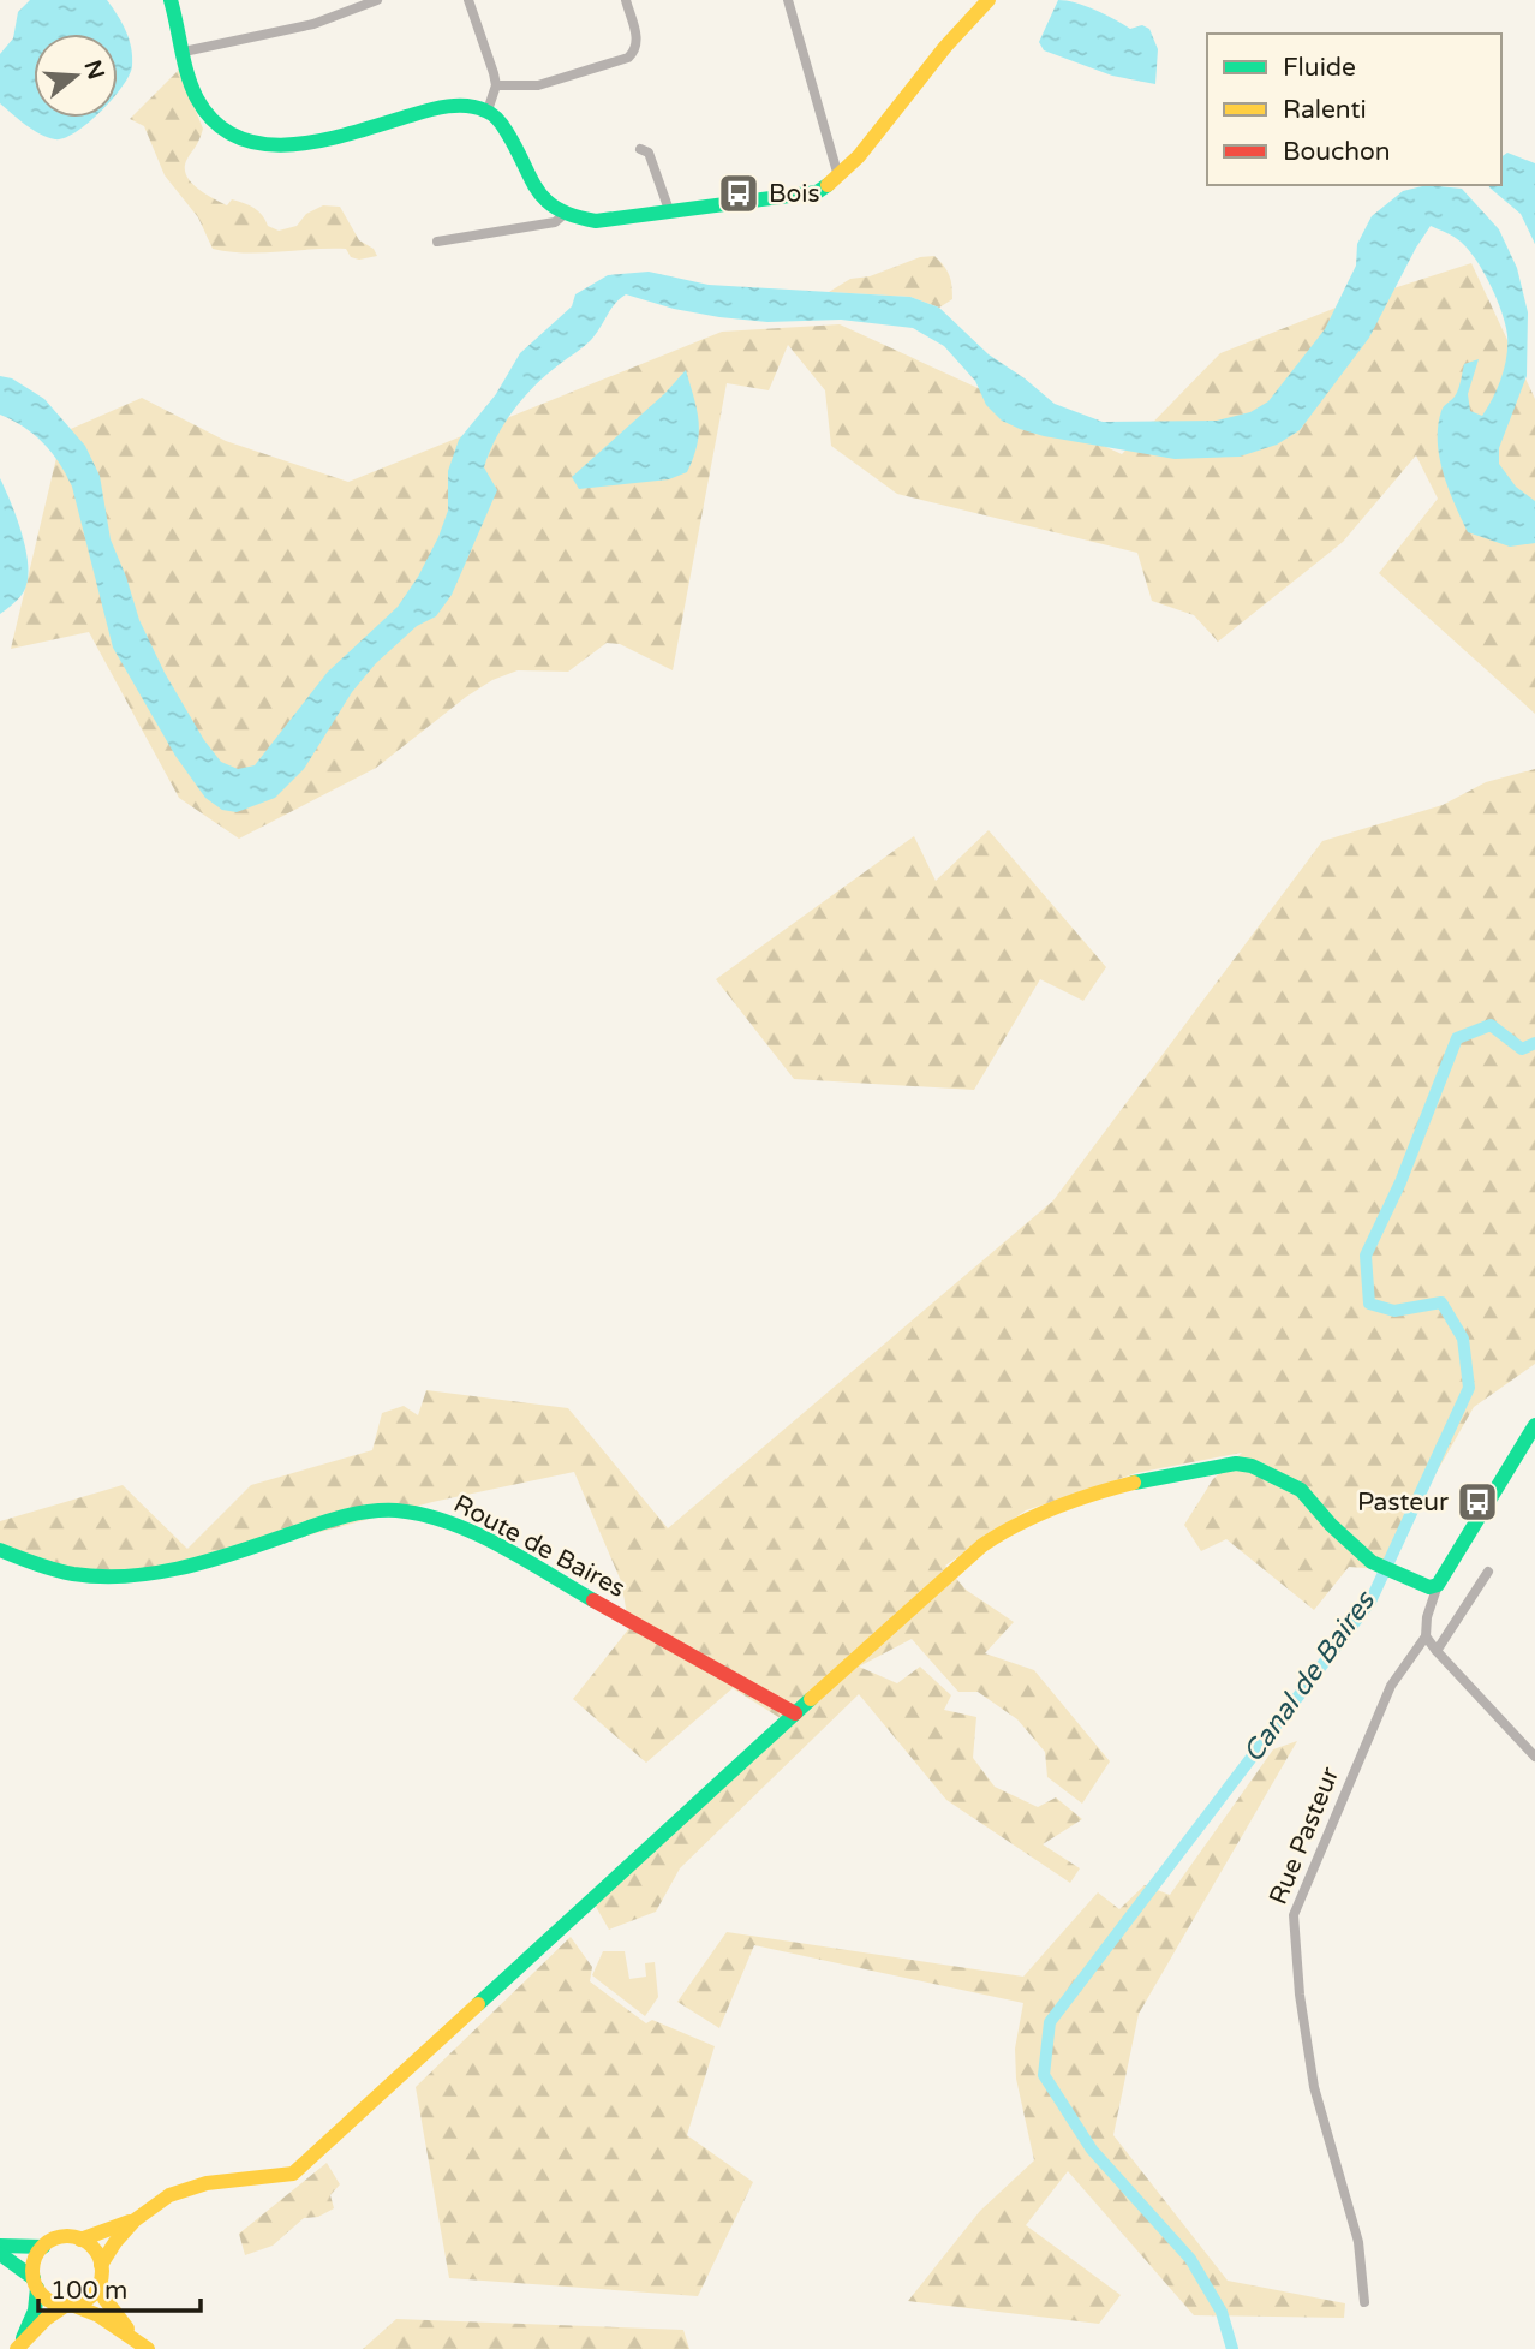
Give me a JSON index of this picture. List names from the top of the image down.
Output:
{
  "streets": {
    "street": ["Route de Baires", "Rue Pasteur"]
  },
  "water": ["Canal de Baires"],
  "places": {
    "bus stop": ["Bois", "Pasteur"]
  },
  "legend": ["Fluide", "Ralenti", "Bouchon"],
  "scale_bar": "100 m",
  "north": "right"
}
